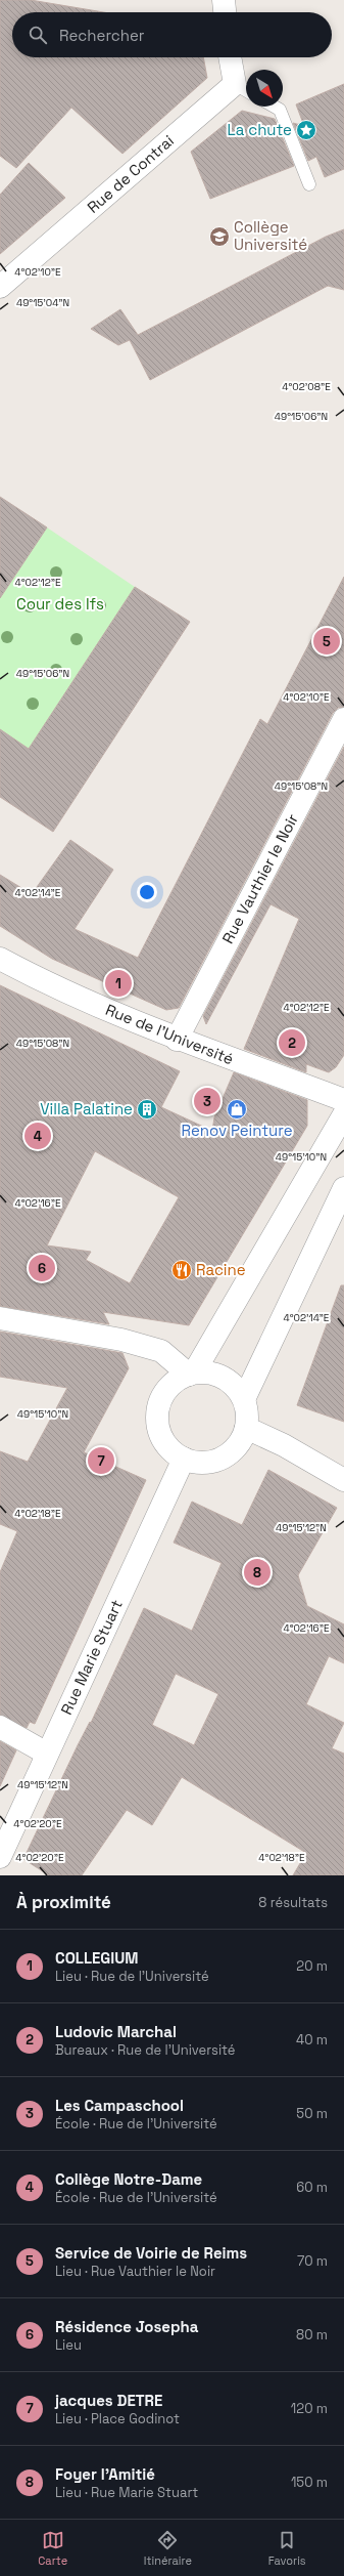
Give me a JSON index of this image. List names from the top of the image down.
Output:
{
  "streets": {
    "street": [
      "Rue de Contrai",
      "Rue Vauthier le Noir",
      "Rue de l'Université",
      "Rue Marie Stuart"
    ]
  },
  "crossings": [
    ["Rue Vauthier le Noir", "Rue de l'Université"]
  ],
  "parks": ["Cour des Ifs"],
  "places": {
    "place": ["La chute"],
    "school or university": ["Collège Université"],
    "building": ["Villa Palatine"],
    "shop": ["Renov Peinture"],
    "restaurant": ["Racine"]
  },
  "north": "bottom right",
  "page": {
    "search": "Rechercher",
    "pins": [
      "5",
      "1",
      "2",
      "3",
      "4",
      "6",
      "7",
      "8"
    ],
    "heading": ["À proximité", "8 résultats"],
    "list": [
      {
        "mark": "1",
        "name": "COLLEGIUM",
        "note": "Lieu · Rue de l'Université",
        "value": "20 m"
      },
      {
        "mark": "2",
        "name": "Ludovic Marchal",
        "note": "Bureaux · Rue de l'Université",
        "value": "40 m"
      },
      {
        "mark": "3",
        "name": "Les Campaschool",
        "note": "École · Rue de l'Université",
        "value": "50 m"
      },
      {
        "mark": "4",
        "name": "Collège Notre-Dame",
        "note": "École · Rue de l'Université",
        "value": "60 m"
      },
      {
        "mark": "5",
        "name": "Service de Voirie de Reims",
        "note": "Lieu · Rue Vauthier le Noir",
        "value": "70 m"
      },
      {
        "mark": "6",
        "name": "Résidence Josepha",
        "note": "Lieu",
        "value": "80 m"
      },
      {
        "mark": "7",
        "name": "jacques DETRE",
        "note": "Lieu · Place Godinot",
        "value": "120 m"
      },
      {
        "mark": "8",
        "name": "Foyer l'Amitié",
        "note": "Lieu · Rue Marie Stuart",
        "value": "150 m"
      }
    ],
    "nav": ["Carte", "Itinéraire", "Favoris"]
  },
  "coordinates": [
    "4°02'10\"E",
    "49°15'04\"N",
    "4°02'08\"E",
    "49°15'06\"N",
    "4°02'12\"E",
    "49°15'08\"N",
    "4°02'14\"E",
    "49°15'10\"N",
    "4°02'16\"E",
    "4°02'18\"E",
    "49°15'12\"N",
    "4°02'20\"E"
  ]
}
